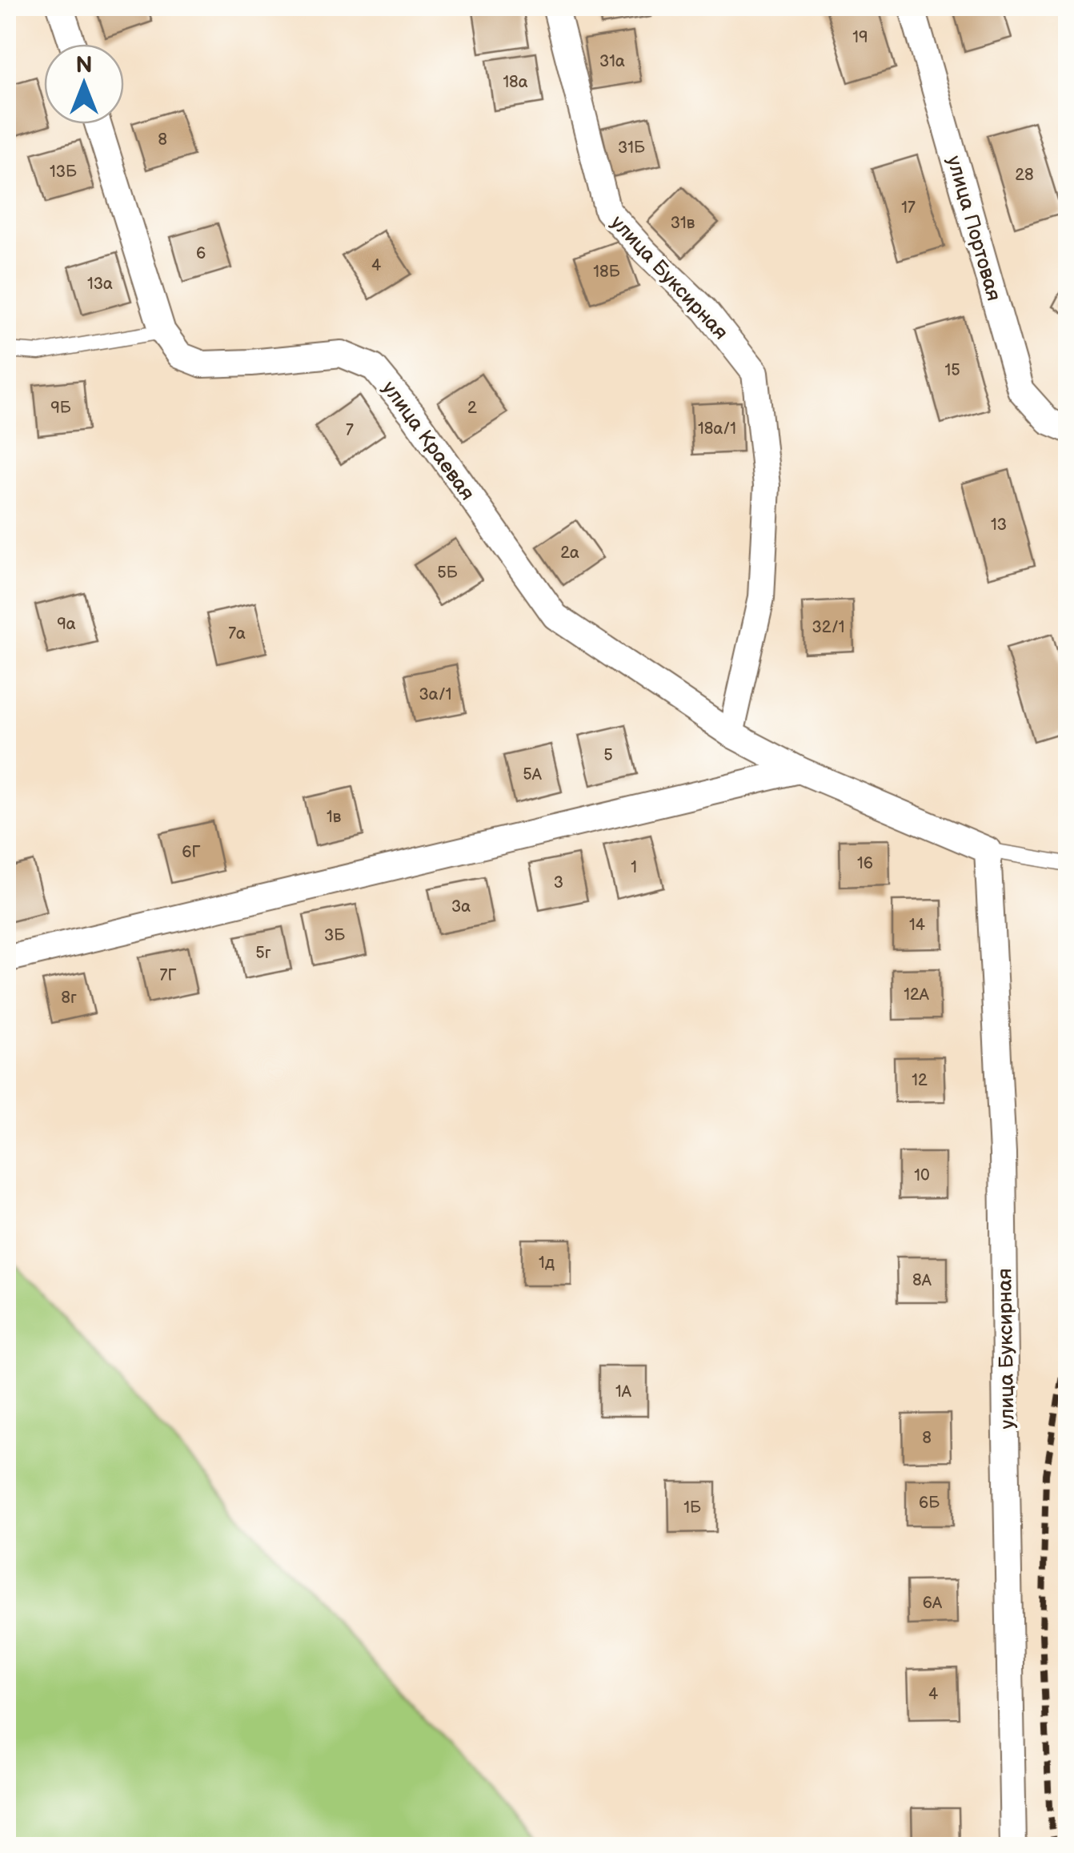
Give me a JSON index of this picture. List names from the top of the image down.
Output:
{
  "streets": {
    "street": ["улица Портовая", "улица Буксирная", "улица Краевая"]
  },
  "crossings": [
    ["улица Буксирная", "улица Краевая"]
  ],
  "house_numbers": [
    "19",
    "31а",
    "18а",
    "8",
    "31Б",
    "13Б",
    "28",
    "17",
    "31в",
    "6",
    "4",
    "18Б",
    "13а",
    "15",
    "9Б",
    "2",
    "18а/1",
    "7",
    "13",
    "2а",
    "5Б",
    "9а",
    "32/1",
    "7а",
    "3а/1",
    "5",
    "5А",
    "1в",
    "6Г",
    "16",
    "1",
    "3",
    "3а",
    "14",
    "3Б",
    "5г",
    "7Г",
    "12А",
    "8г",
    "12",
    "10",
    "1д",
    "8А",
    "1А",
    "8",
    "6Б",
    "1Б",
    "6А",
    "4"
  ],
  "north": "top"
}
